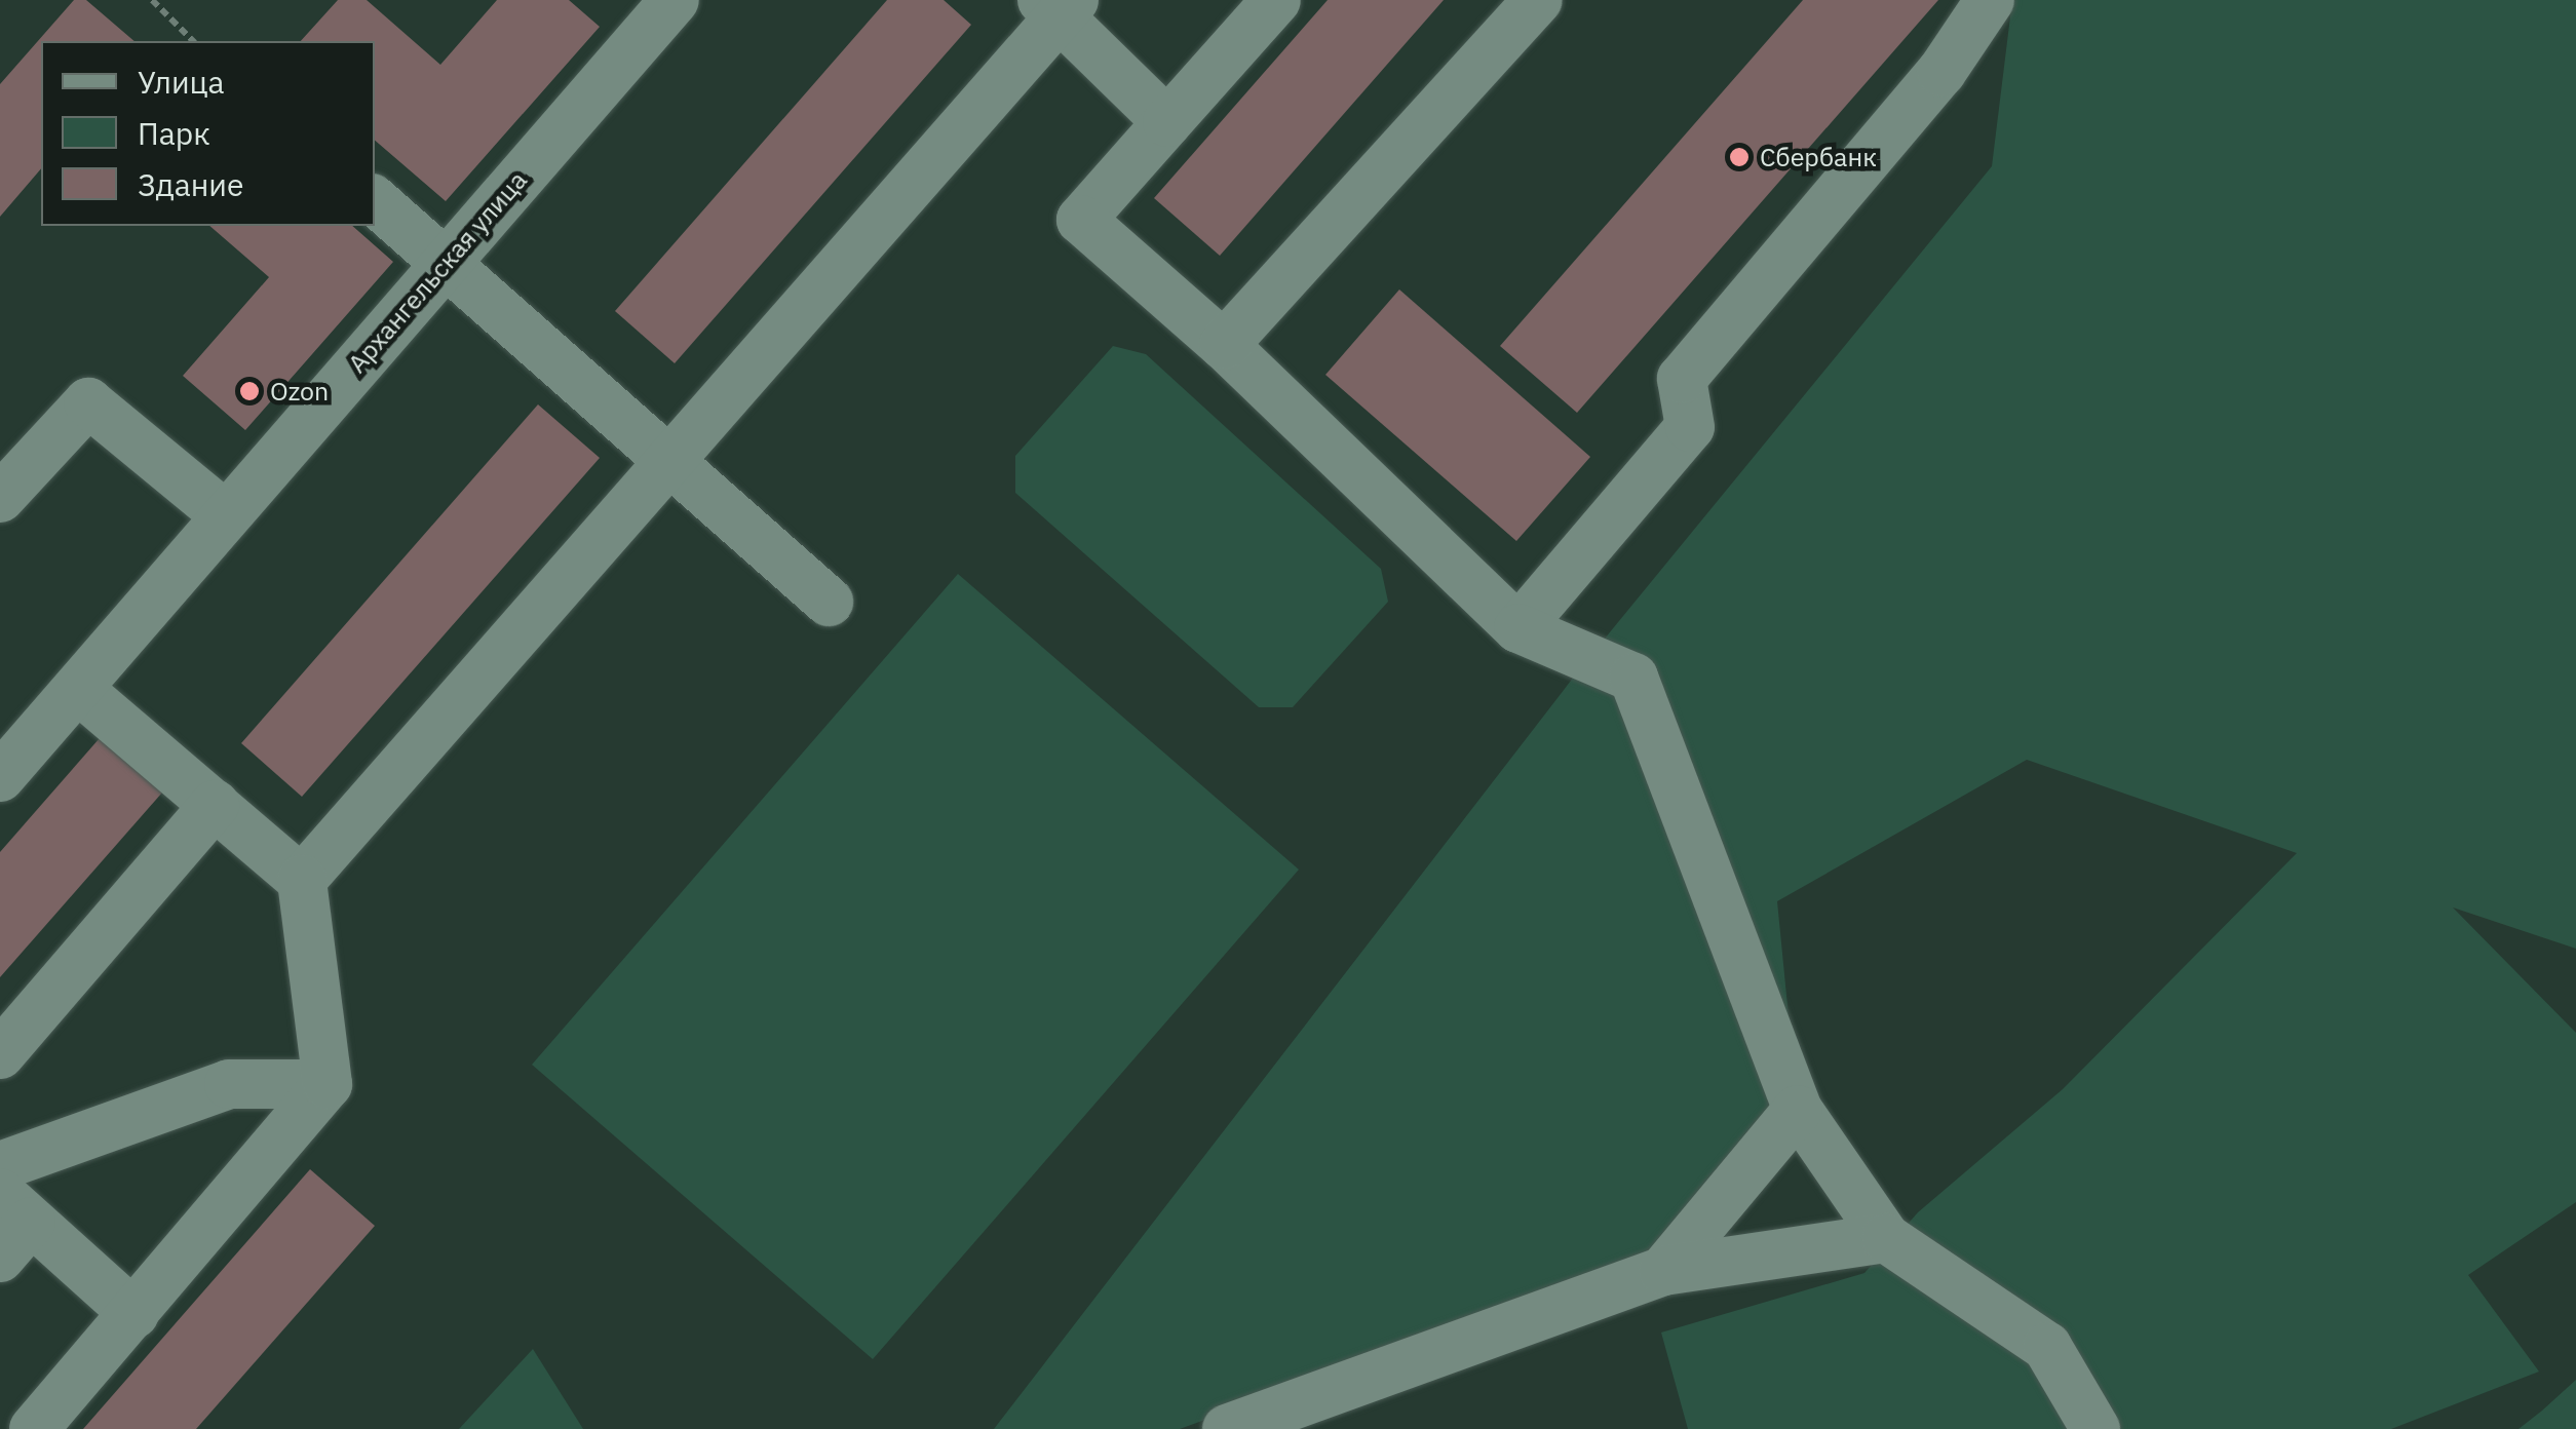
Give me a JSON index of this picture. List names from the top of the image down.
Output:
{
  "streets": {
    "street": ["Архангельская улица"]
  },
  "places": ["Сбербанк", "Ozon"],
  "legend": ["Улица", "Парк", "Здание"]
}
